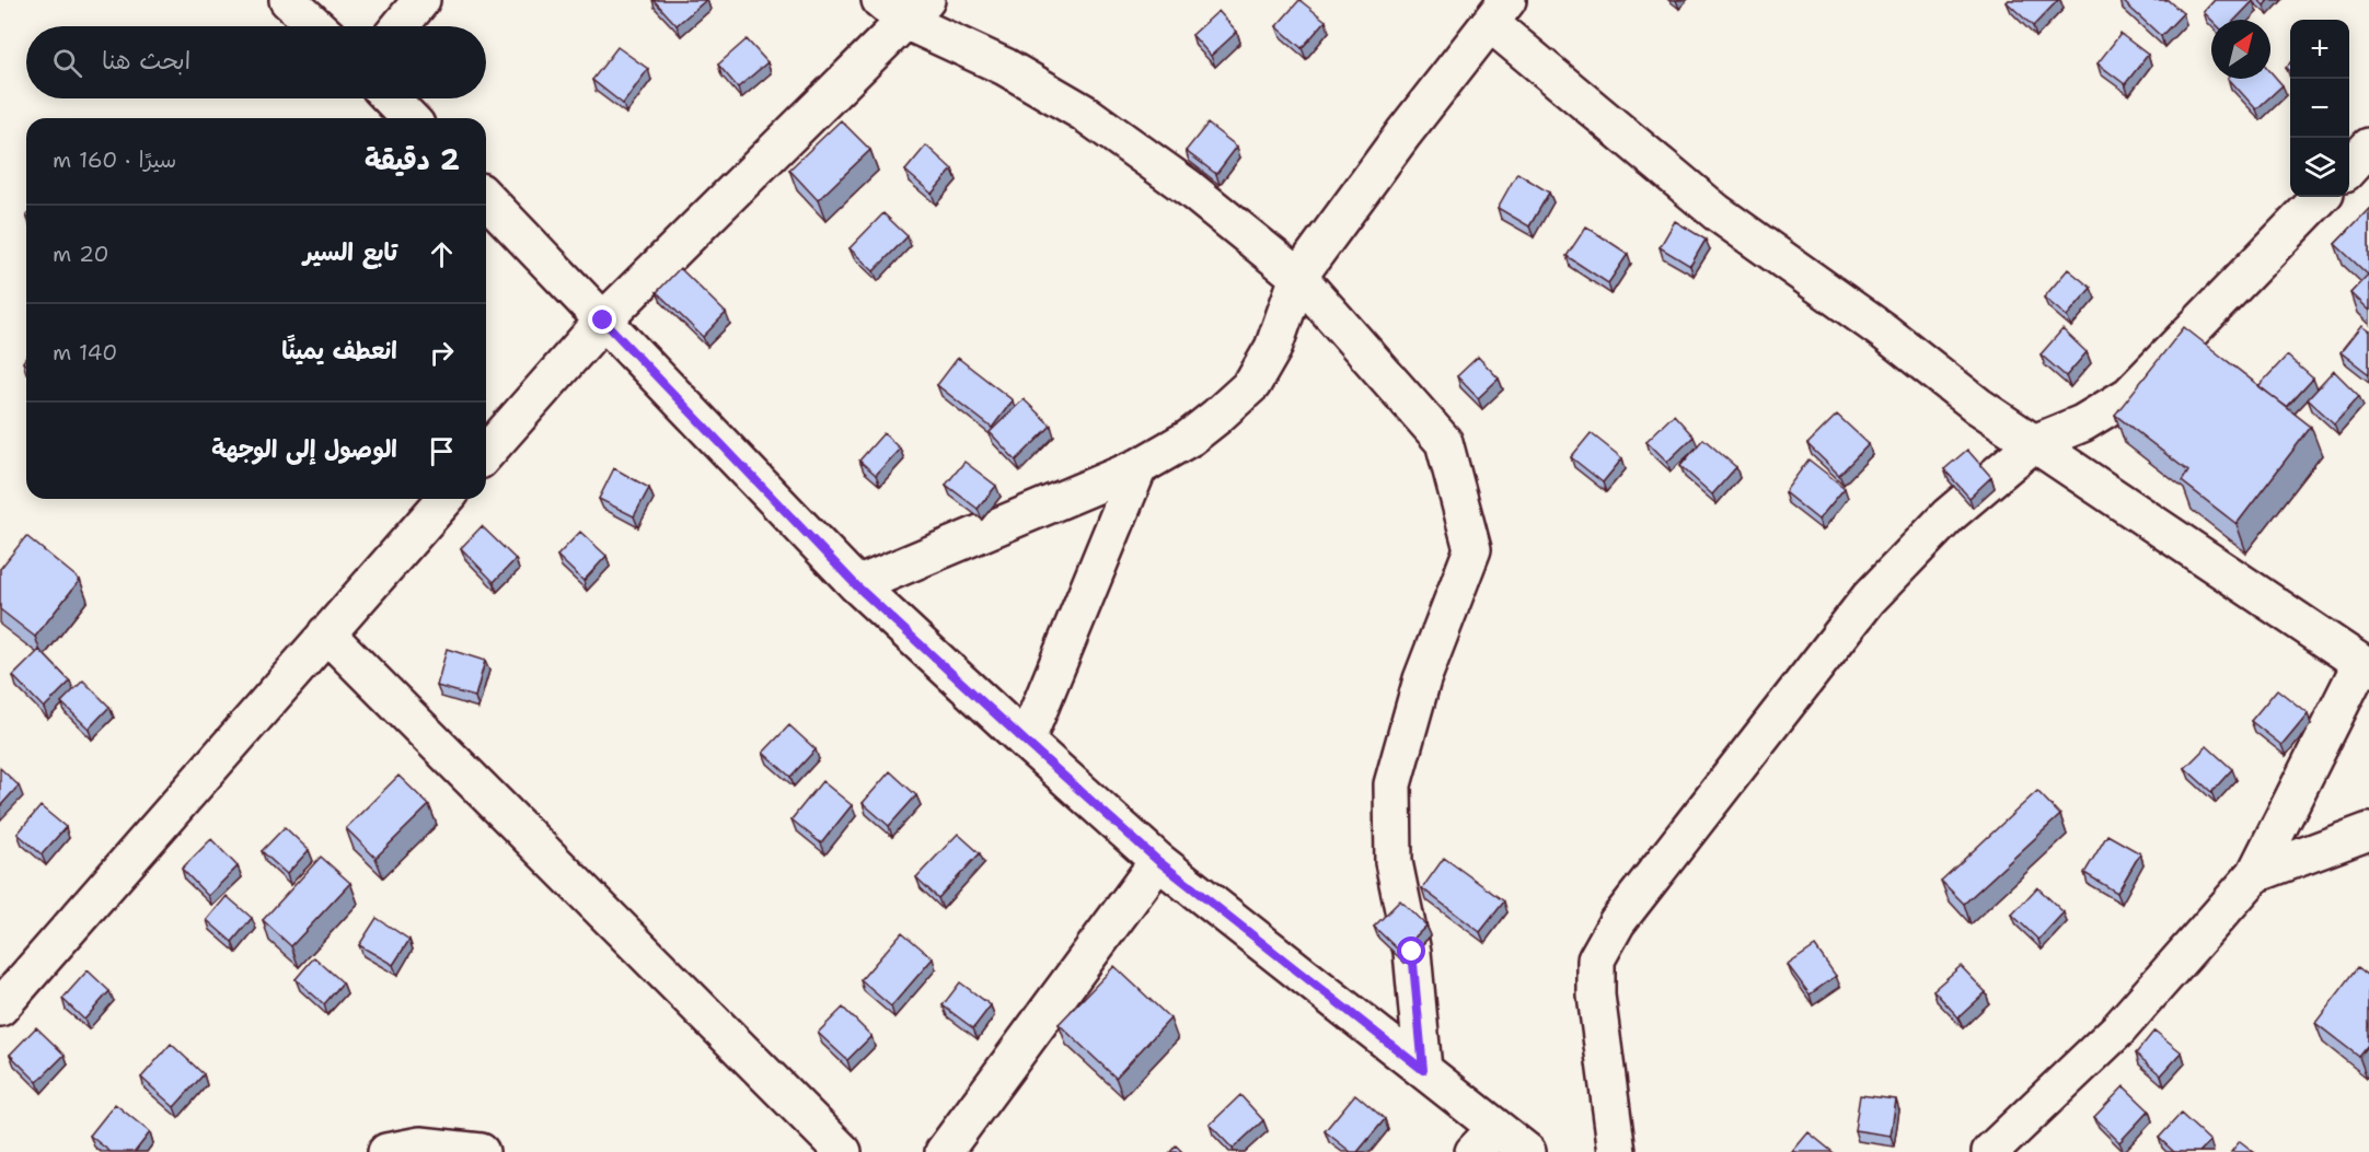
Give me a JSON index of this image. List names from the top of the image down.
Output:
{
  "north": "top right",
  "page": {
    "map_buttons": ["+", "−"],
    "search": "ابحث هنا",
    "heading": ["2 دقيقة", "سيرًا · 160 m"],
    "list": [
      ["تابع السير", "20 m"],
      ["انعطف يمينًا", "140 m"],
      "الوصول إلى الوجهة"
    ]
  }
}
